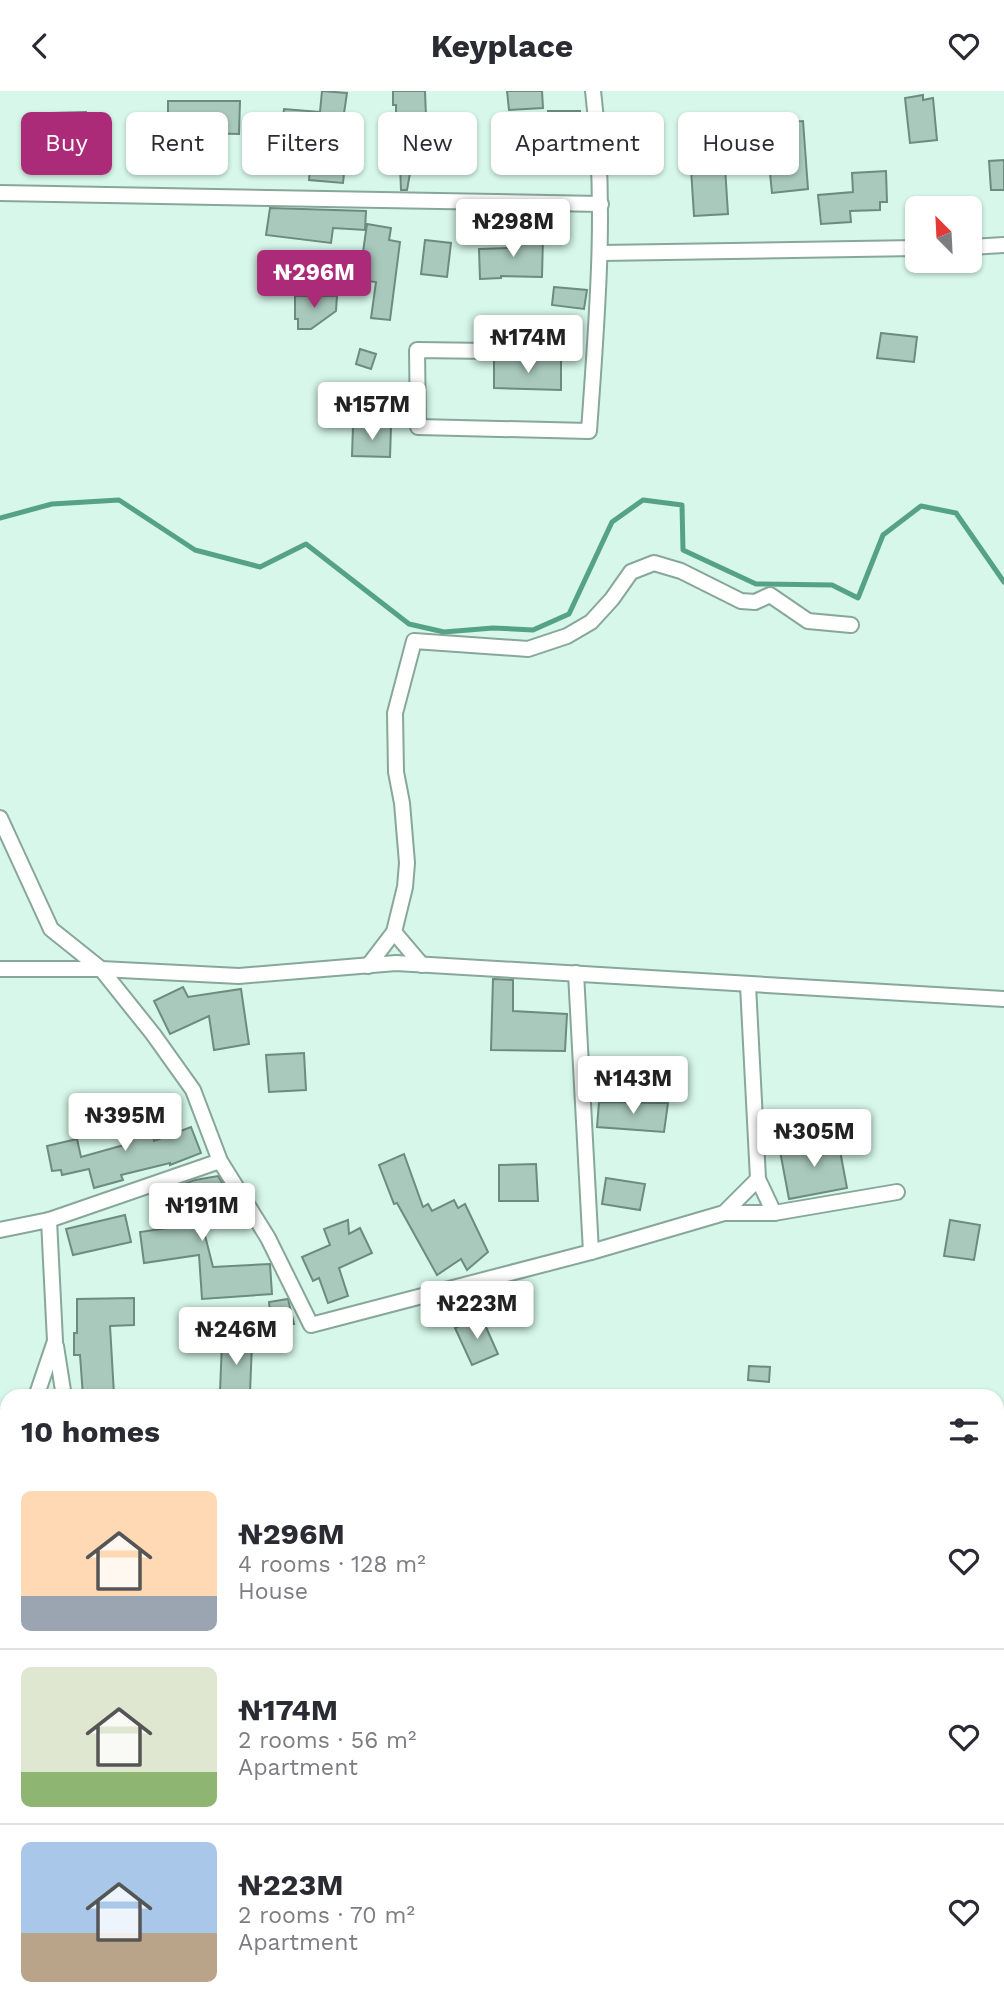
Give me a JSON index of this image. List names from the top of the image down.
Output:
{
  "north": "top left",
  "page": {
    "header": "Keyplace",
    "chip": [
      "Buy",
      "Rent",
      "Filters",
      "New",
      "Apartment",
      "House"
    ],
    "price": [
      "₦298M",
      "₦296M",
      "₦174M",
      "₦157M",
      "₦143M",
      "₦395M",
      "₦305M",
      "₦191M",
      "₦223M",
      "₦246M"
    ],
    "heading": "10 homes",
    "list": [
      {
        "name": "₦296M",
        "note": "4 rooms · 128 m² · House"
      },
      {
        "name": "₦174M",
        "note": "2 rooms · 56 m² · Apartment"
      },
      {
        "name": "₦223M",
        "note": "2 rooms · 70 m² · Apartment"
      }
    ]
  }
}
